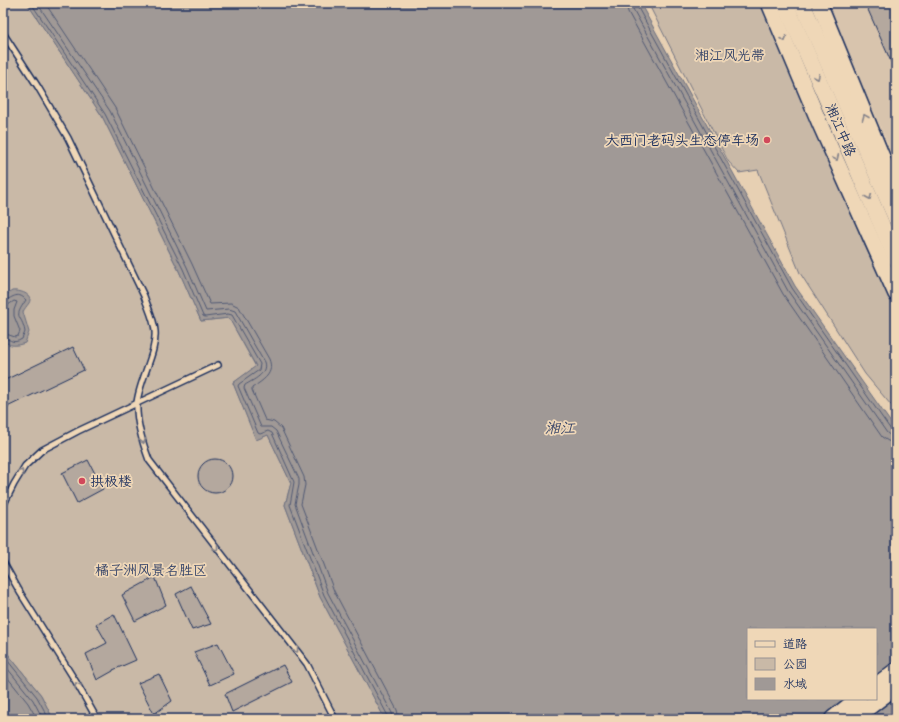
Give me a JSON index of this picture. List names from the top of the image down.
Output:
{
  "streets": {
    "main road": ["湘江中路"]
  },
  "water": ["湘江"],
  "parks": ["湘江风光带", "橘子洲风景名胜区"],
  "places": ["大西门老码头生态停车场", "拱极楼"],
  "legend": ["道路", "公园", "水域"]
}
